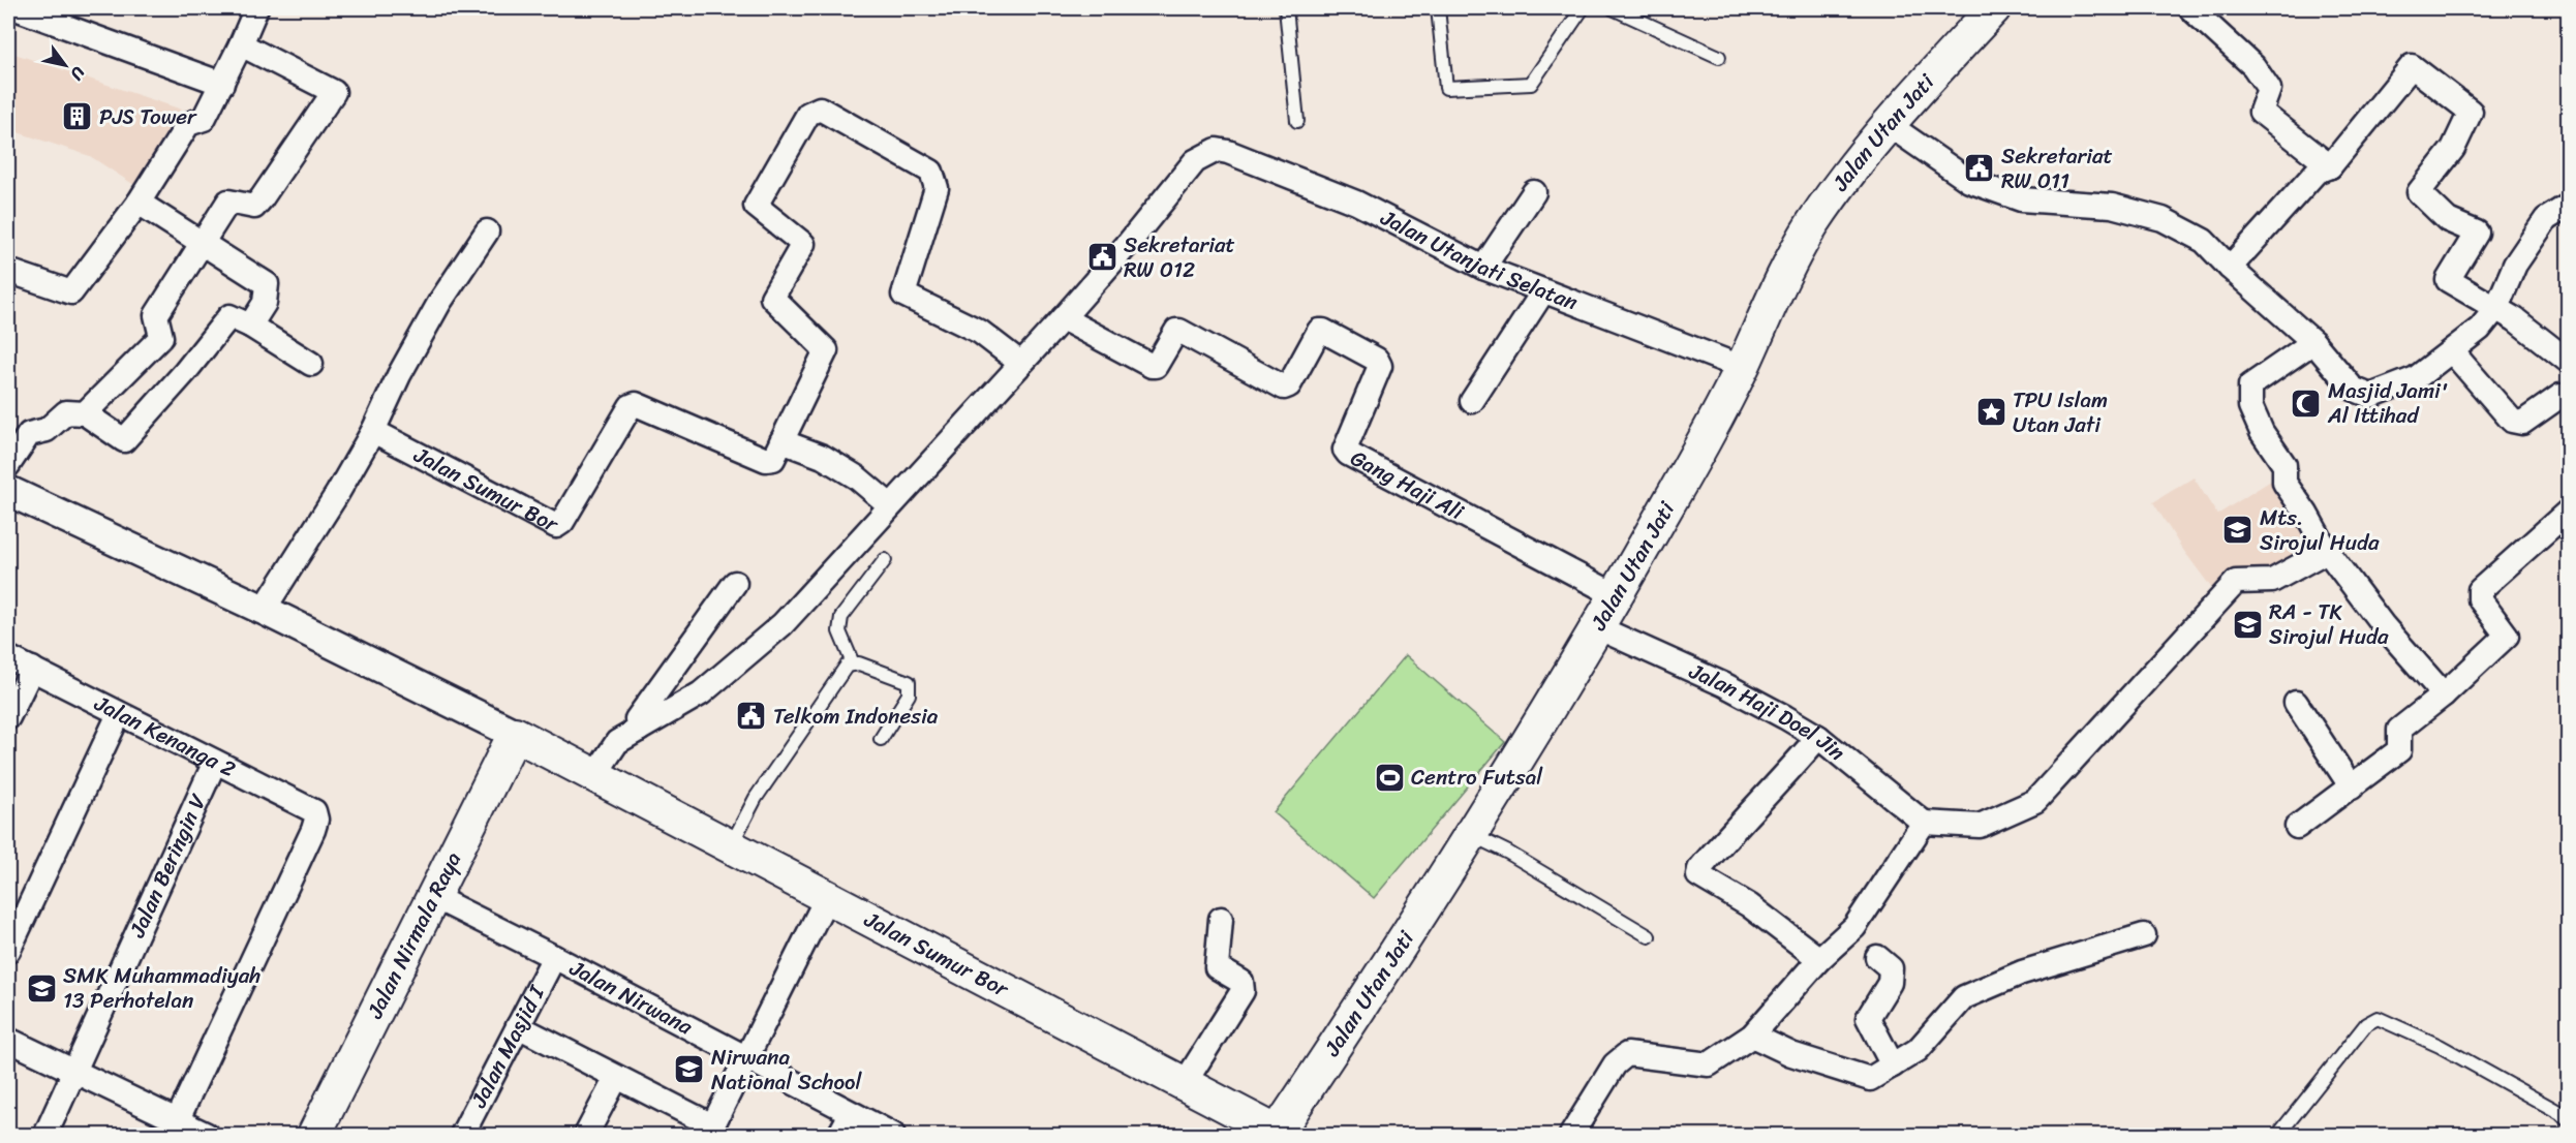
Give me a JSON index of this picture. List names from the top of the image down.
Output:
{
  "streets": {
    "main road": ["Jalan Utan Jati", "Jalan Sumur Bor", "Jalan Nirmala Raya"],
    "street": [
      "Jalan Utanjati Selatan",
      "Gang Haji Ali",
      "Jalan Haji Doel Jin",
      "Jalan Kenanga 2",
      "Jalan Beringin V",
      "Jalan Nirwana",
      "Jalan Masjid I"
    ]
  },
  "crossings": [
    ["Jalan Utan Jati", "Jalan Utanjati Selatan"],
    ["Jalan Utan Jati", "Jalan Sumur Bor"],
    ["Jalan Utan Jati", "Gang Haji Ali"],
    ["Jalan Utan Jati", "Jalan Haji Doel Jin"],
    ["Jalan Utanjati Selatan", "Gang Haji Ali"],
    ["Jalan Sumur Bor", "Jalan Nirmala Raya"],
    ["Jalan Kenanga 2", "Jalan Beringin V"],
    ["Jalan Nirmala Raya", "Jalan Nirwana"],
    ["Jalan Nirwana", "Jalan Masjid I"]
  ],
  "places": {
    "building": ["PJS Tower"],
    "public building": ["Sekretariat RW 011", "Sekretariat RW 012", "Telkom Indonesia"],
    "mosque": ["Masjid Jami' Al Ittihad"],
    "place": ["TPU Islam Utan Jati"],
    "school or university": [
      "Mts. Sirojul Huda",
      "RA - TK Sirojul Huda",
      "SMK Muhammadiyah 13 Perhotelan",
      "Nirwana National School"
    ],
    "sports": ["Centro Futsal"]
  },
  "north": "bottom right"
}
